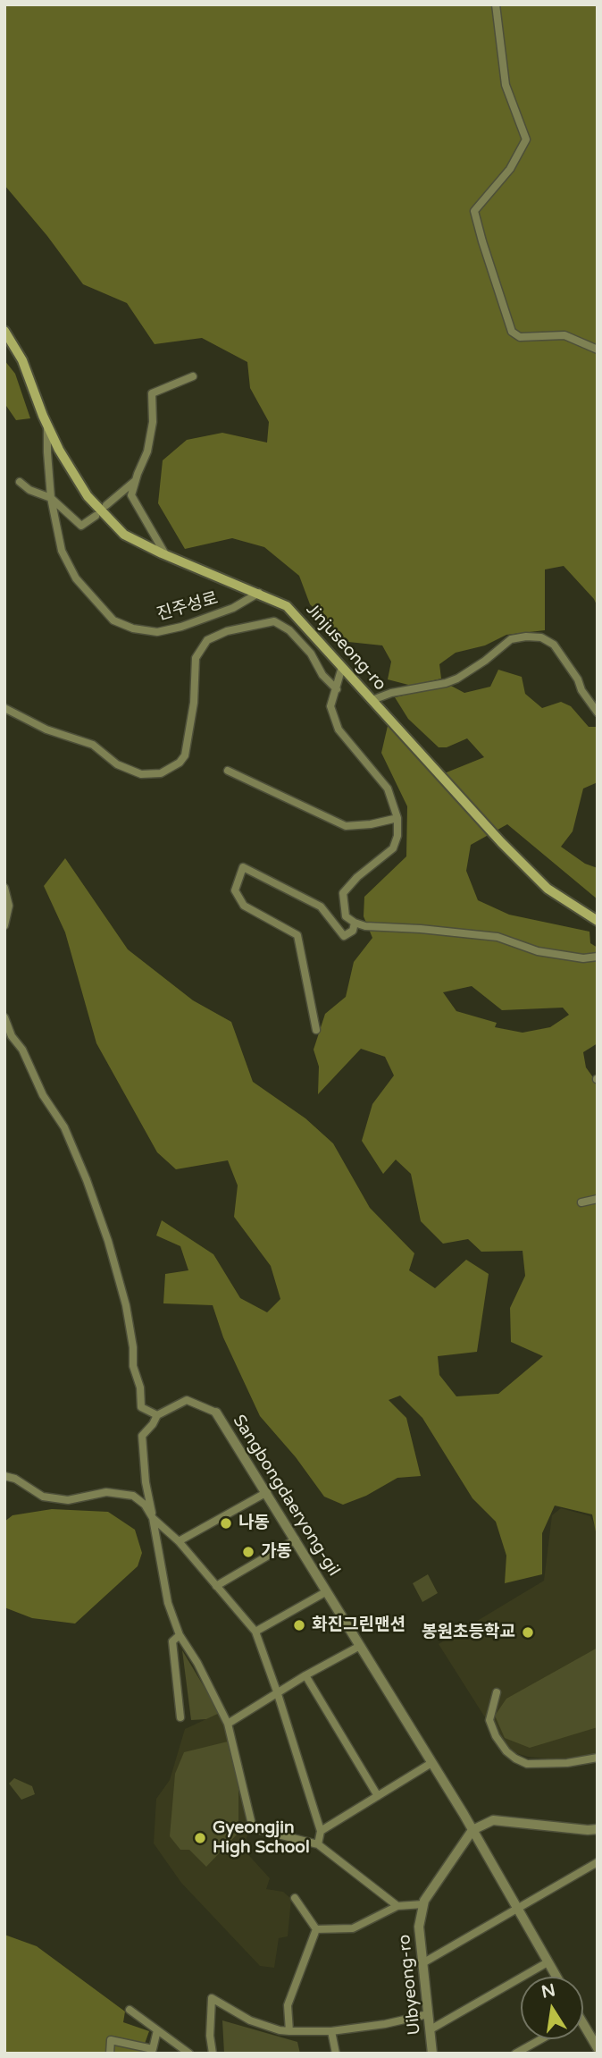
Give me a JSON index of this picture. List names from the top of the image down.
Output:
{
  "streets": {
    "main road": ["Jinjuseong-ro"],
    "street": ["진주성로", "Sangbongdaeryong-gil", "Uibyeong-ro"]
  },
  "crossings": [
    ["진주성로", "Jinjuseong-ro"],
    ["Sangbongdaeryong-gil", "Uibyeong-ro"]
  ],
  "places": [
    "나동",
    "가동",
    "화진그린맨션",
    "봉원초등학교",
    "Gyeongjin High School"
  ],
  "north": "top"
}
